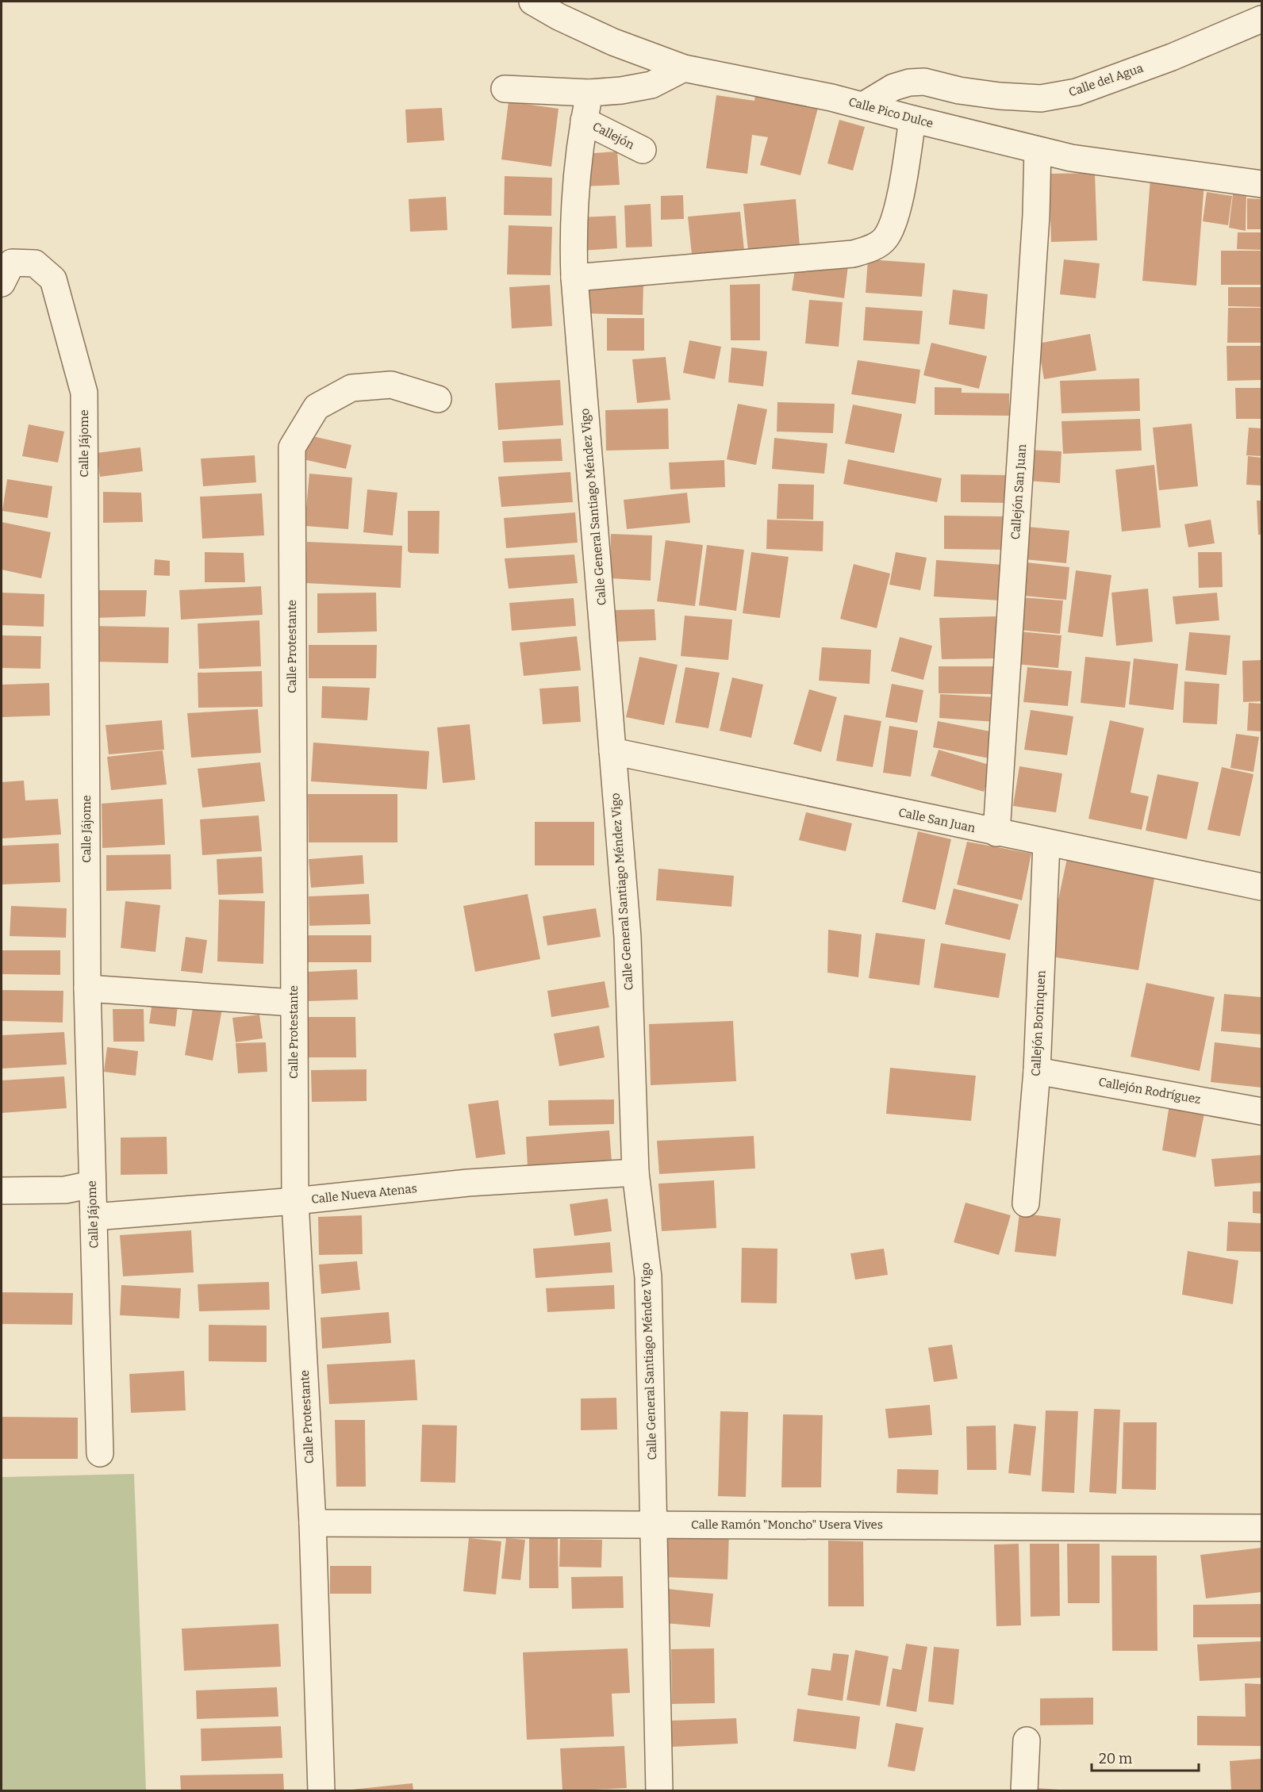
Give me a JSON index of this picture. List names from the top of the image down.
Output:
{
  "streets": {
    "street": [
      "Calle del Agua",
      "Calle Pico Dulce",
      "Callejón",
      "Calle Jájome",
      "Callejón San Juan",
      "Calle General Santiago Méndez Vigo",
      "Calle Protestante",
      "Calle San Juan",
      "Callejón Borinquen",
      "Callejón Rodríguez",
      "Calle Nueva Atenas",
      "Calle Ramón \"Moncho\" Usera Vives"
    ]
  },
  "crossings": [
    ["Calle del Agua", "Calle Pico Dulce"],
    ["Calle Pico Dulce", "Callejón San Juan"],
    ["Callejón", "Calle General Santiago Méndez Vigo"],
    ["Calle Jájome", "Calle Nueva Atenas"],
    ["Callejón San Juan", "Calle San Juan"],
    ["Calle General Santiago Méndez Vigo", "Calle San Juan"],
    ["Calle General Santiago Méndez Vigo", "Calle Nueva Atenas"],
    ["Calle General Santiago Méndez Vigo", "Calle Ramón \"Moncho\" Usera Vives"],
    ["Calle Protestante", "Calle Nueva Atenas"],
    ["Calle Protestante", "Calle Ramón \"Moncho\" Usera Vives"],
    ["Calle San Juan", "Callejón Borinquen"],
    ["Callejón Borinquen", "Callejón Rodríguez"]
  ],
  "scale_bar": "20 m"
}
